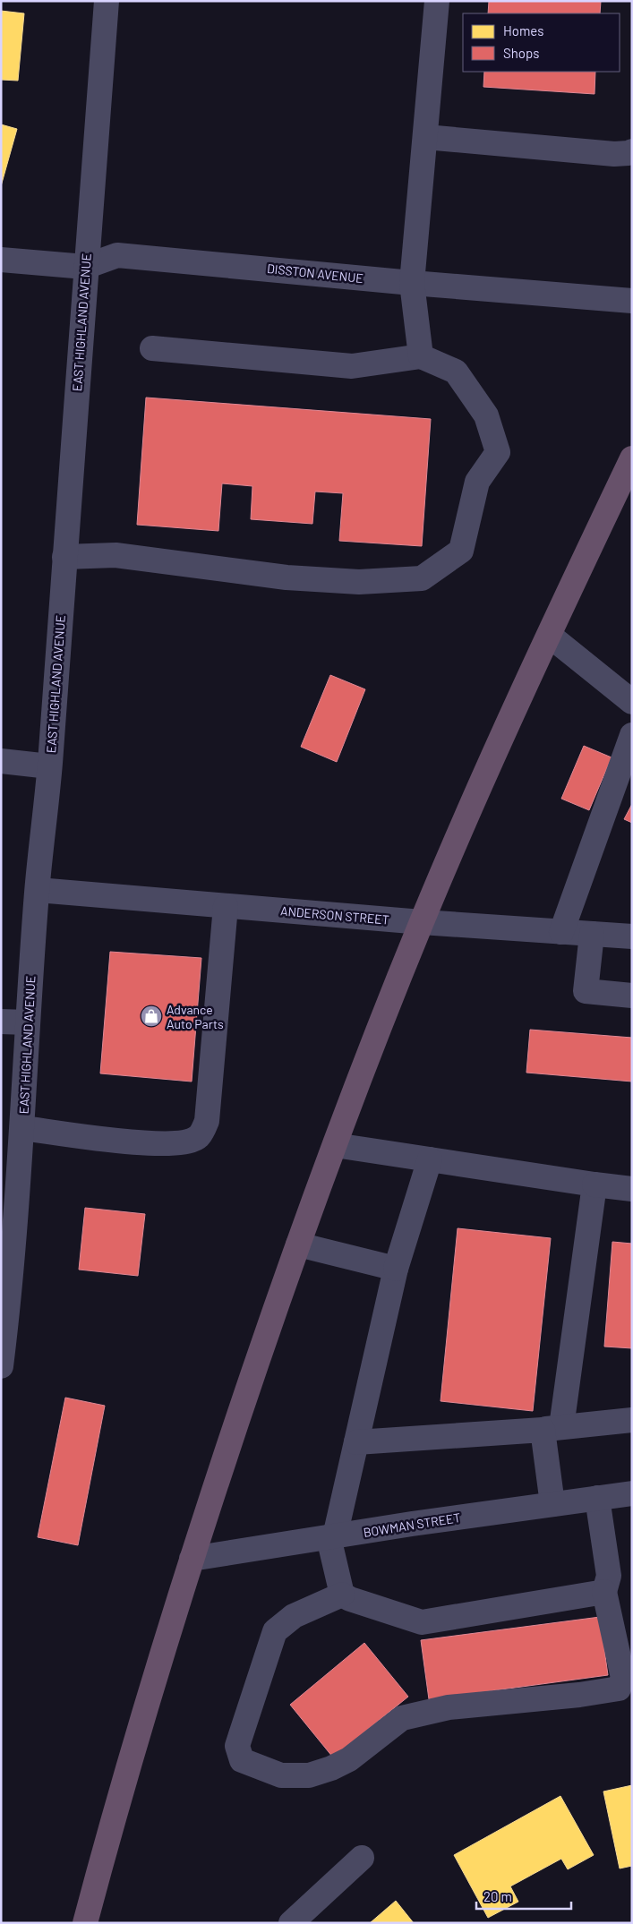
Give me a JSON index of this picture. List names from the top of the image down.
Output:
{
  "streets": {
    "street": [
      "DISSTON AVENUE",
      "EAST HIGHLAND AVENUE",
      "ANDERSON STREET",
      "BOWMAN STREET"
    ]
  },
  "crossings": [
    ["DISSTON AVENUE", "EAST HIGHLAND AVENUE"],
    ["EAST HIGHLAND AVENUE", "ANDERSON STREET"]
  ],
  "places": {
    "shop": ["Advance Auto Parts"]
  },
  "legend": ["Homes", "Shops"],
  "scale_bar": "20 m"
}
